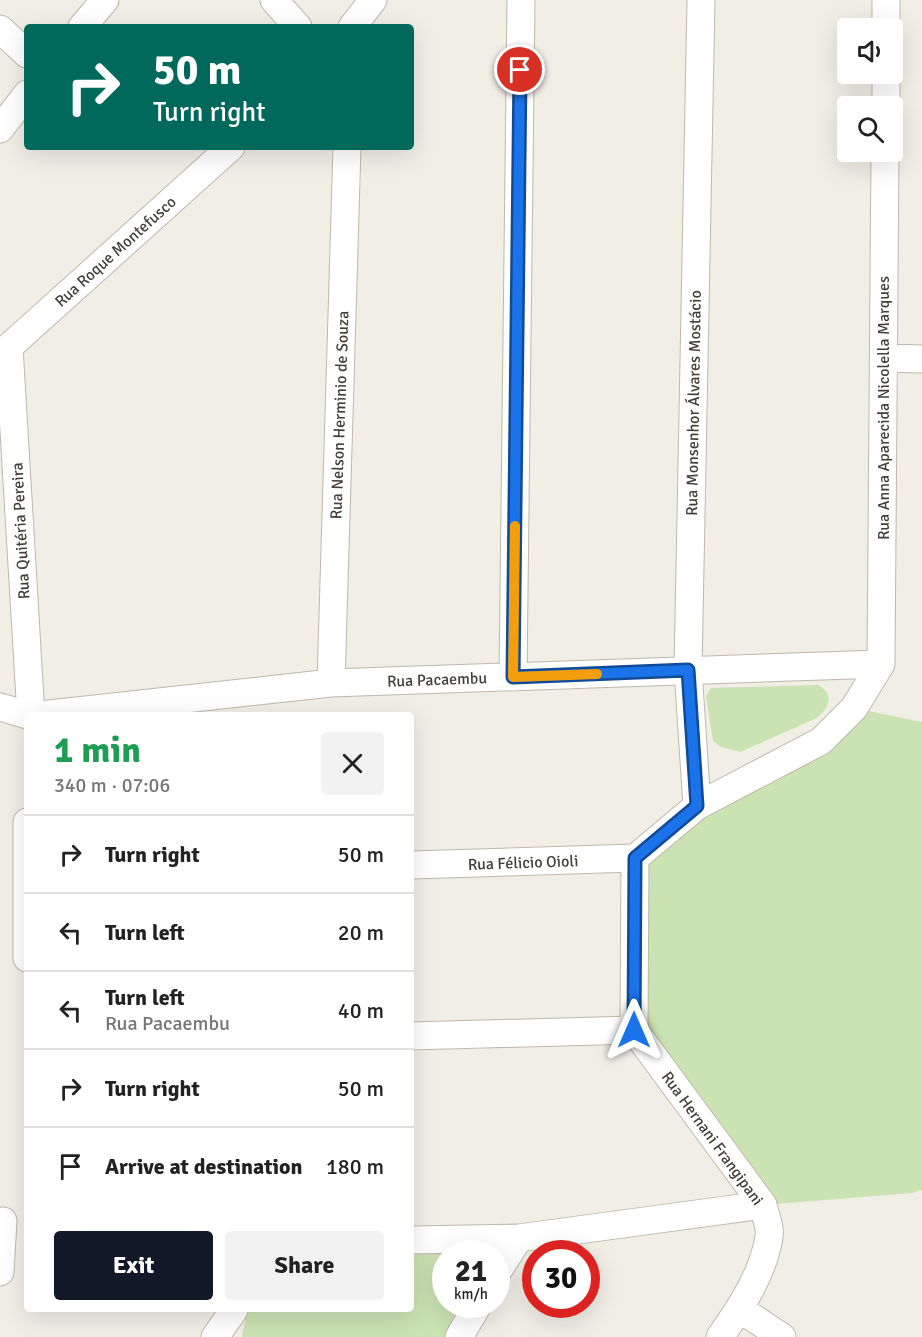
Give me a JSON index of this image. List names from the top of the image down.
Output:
{
  "streets": {
    "street": [
      "Rua Roque Montefusco",
      "Rua Monsenhor Álvares Mostácio",
      "Rua Anna Aparecida Nicolella Marques",
      "Rua Nelson Herminio de Souza",
      "Rua Quitéria Pereira",
      "Rua Pacaembu",
      "Rua Félicio Oioli",
      "Rua Hernani Frangipani"
    ]
  },
  "crossings": [
    ["Rua Roque Montefusco", "Rua Quitéria Pereira"],
    ["Rua Monsenhor Álvares Mostácio", "Rua Pacaembu"],
    ["Rua Anna Aparecida Nicolella Marques", "Rua Pacaembu"],
    ["Rua Nelson Herminio de Souza", "Rua Pacaembu"]
  ],
  "page": {
    "turn": ["50 m", "Turn right"],
    "heading": ["1 min", "340 m · 07:06"],
    "list": [
      {
        "name": "Turn right",
        "value": "50 m"
      },
      {
        "name": "Turn left",
        "value": "20 m"
      },
      {
        "name": "Turn left",
        "note": "Rua Pacaembu",
        "value": "40 m"
      },
      {
        "name": "Turn right",
        "value": "50 m"
      },
      {
        "name": "Arrive at destination",
        "value": "180 m"
      }
    ],
    "buttons": ["Exit", "Share"],
    "speed": "21 km/h",
    "limit": "30"
  }
}
